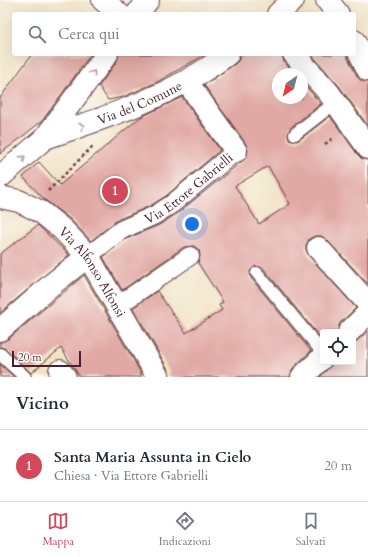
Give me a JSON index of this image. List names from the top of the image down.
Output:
{
  "streets": {
    "street": ["Via del Comune", "Via Ettore Gabrielli", "Via Alfonso Alfonsi"]
  },
  "crossings": [
    ["Via del Comune", "Via Ettore Gabrielli"],
    ["Via Ettore Gabrielli", "Via Alfonso Alfonsi"]
  ],
  "scale_bar": "20 m",
  "north": "bottom left",
  "page": {
    "search": "Cerca qui",
    "pins": "1",
    "scale": "20 m",
    "heading": "Vicino",
    "list": [
      {
        "mark": "1",
        "name": "Santa Maria Assunta in Cielo",
        "note": "Chiesa · Via Ettore Gabrielli",
        "value": "20 m"
      }
    ],
    "nav": ["Mappa", "Indicazioni", "Salvati"]
  }
}
